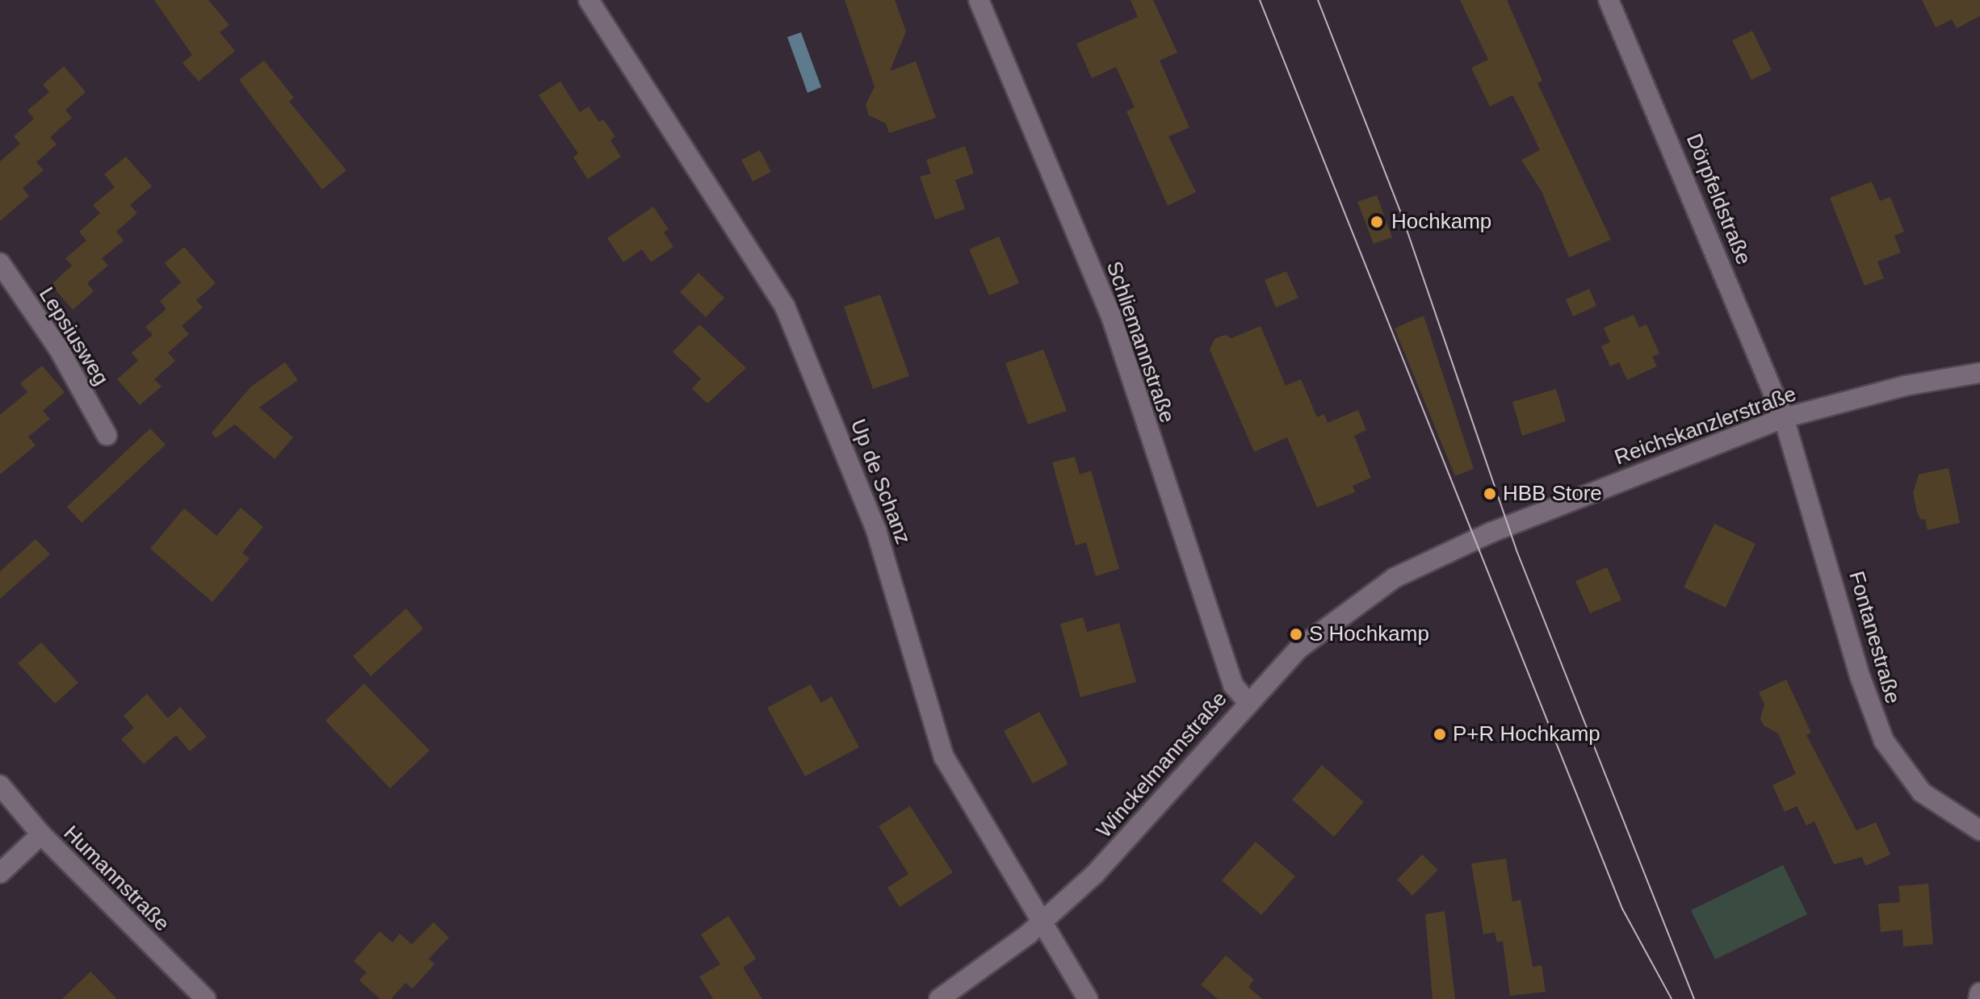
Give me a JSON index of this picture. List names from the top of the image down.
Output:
{
  "streets": {
    "street": [
      "Dörpfeldstraße",
      "Lepsiusweg",
      "Schliemannstraße",
      "Reichskanzlerstraße",
      "Up de Schanz",
      "Fontanestraße",
      "Winckelmannstraße",
      "Humannstraße"
    ]
  },
  "crossings": [
    ["Dörpfeldstraße", "Reichskanzlerstraße"],
    ["Dörpfeldstraße", "Fontanestraße"],
    ["Schliemannstraße", "Winckelmannstraße"],
    ["Reichskanzlerstraße", "Fontanestraße"],
    ["Reichskanzlerstraße", "Winckelmannstraße"],
    ["Up de Schanz", "Winckelmannstraße"]
  ],
  "places": [
    "Hochkamp",
    "HBB Store",
    "S Hochkamp",
    "P+R Hochkamp"
  ]
}
